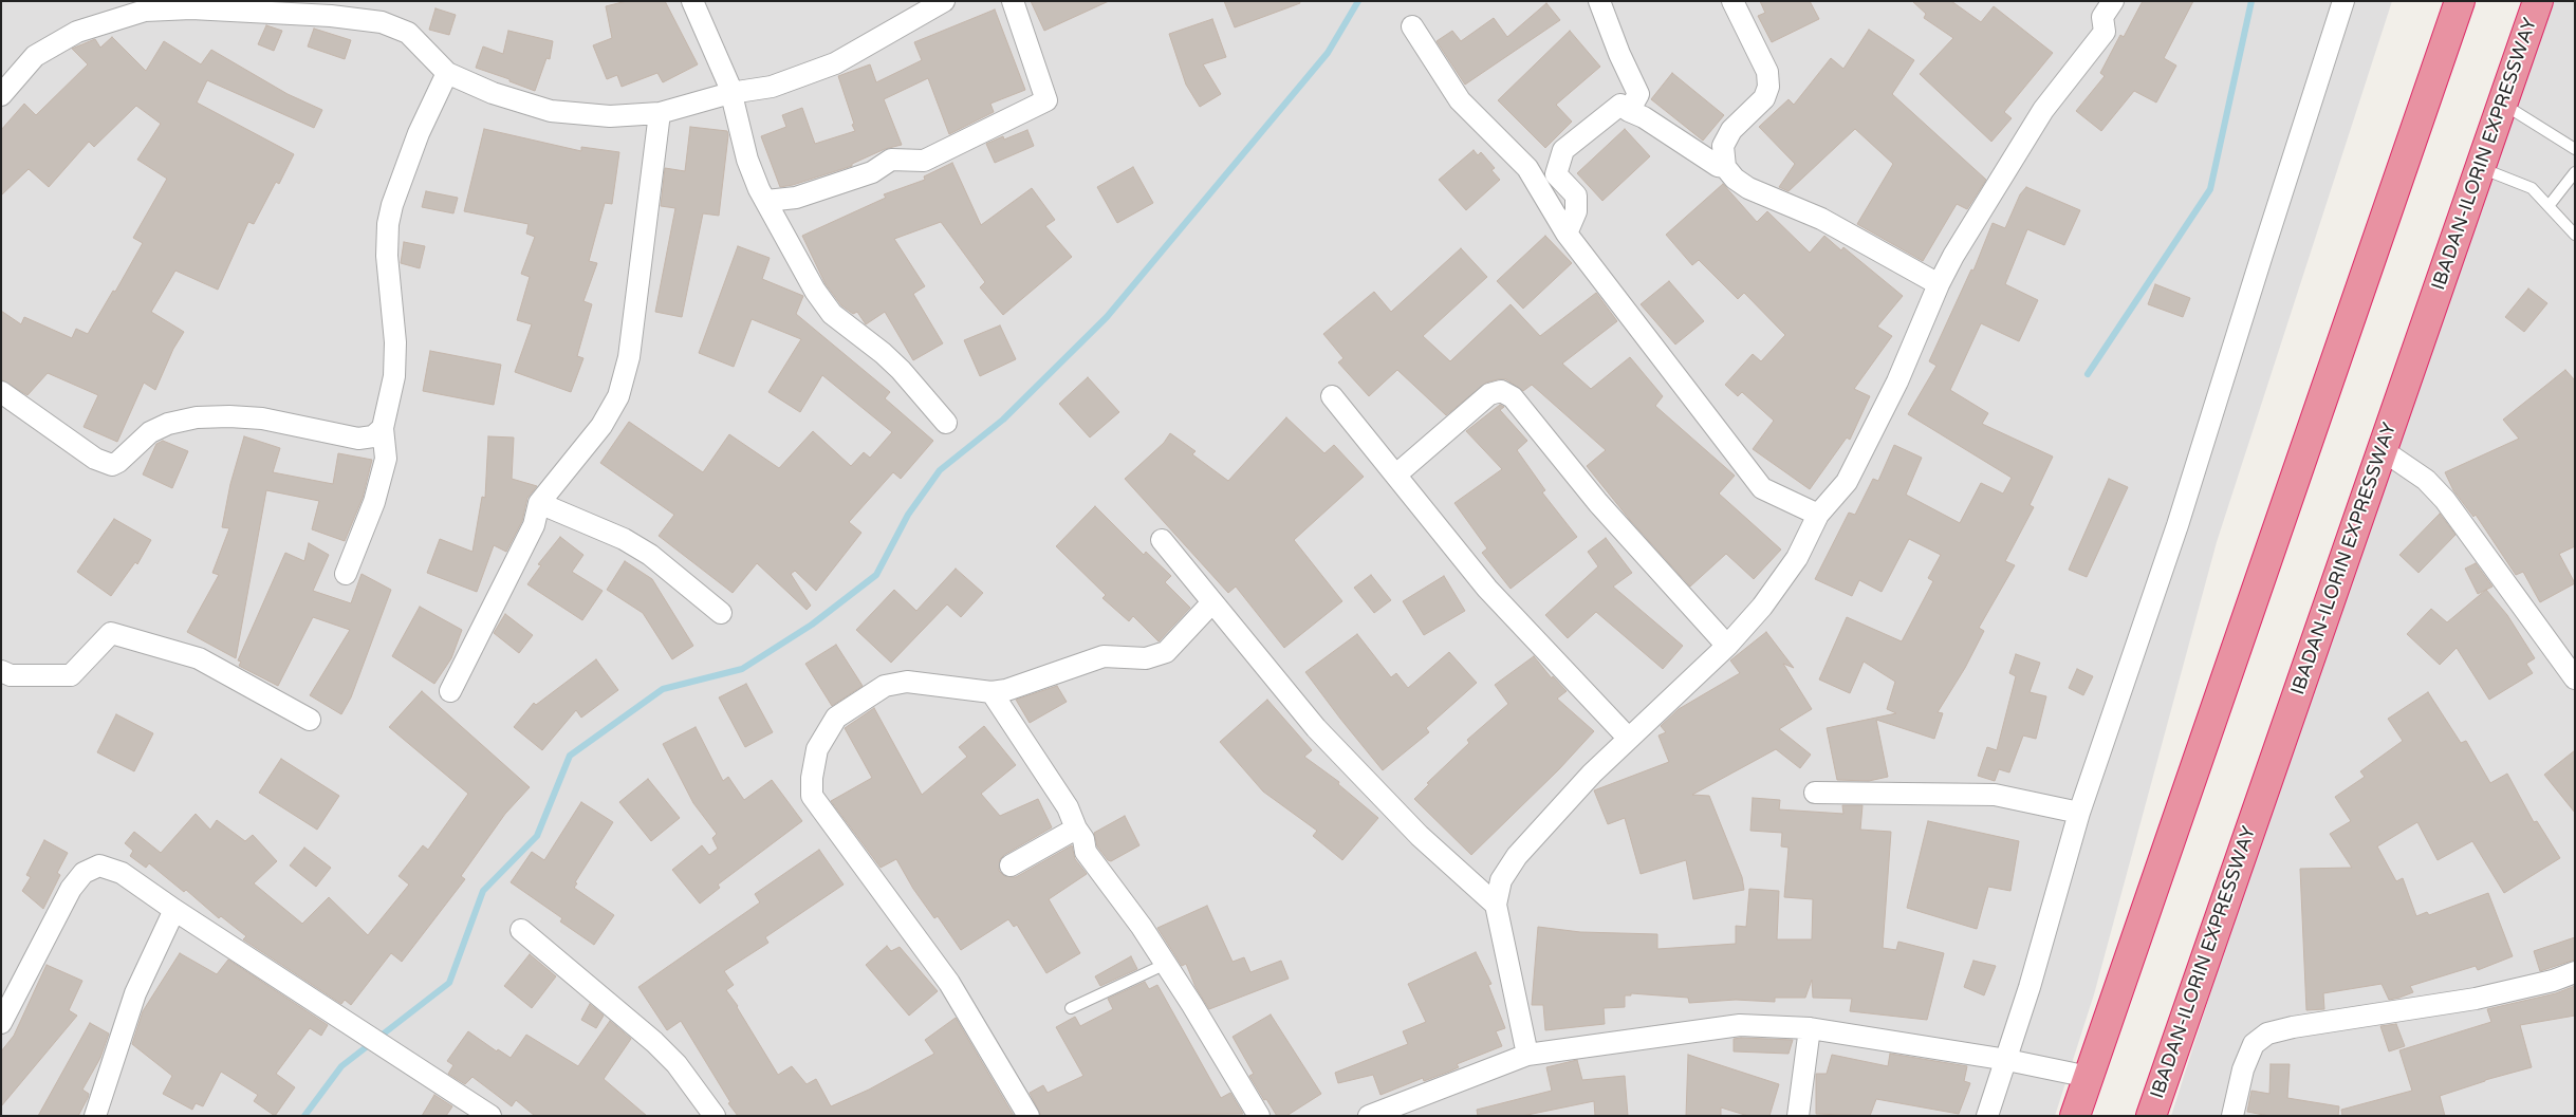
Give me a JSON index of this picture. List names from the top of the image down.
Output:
{
  "streets": {
    "highway": ["IBADAN-ILORIN EXPRESSWAY"]
  }
}
